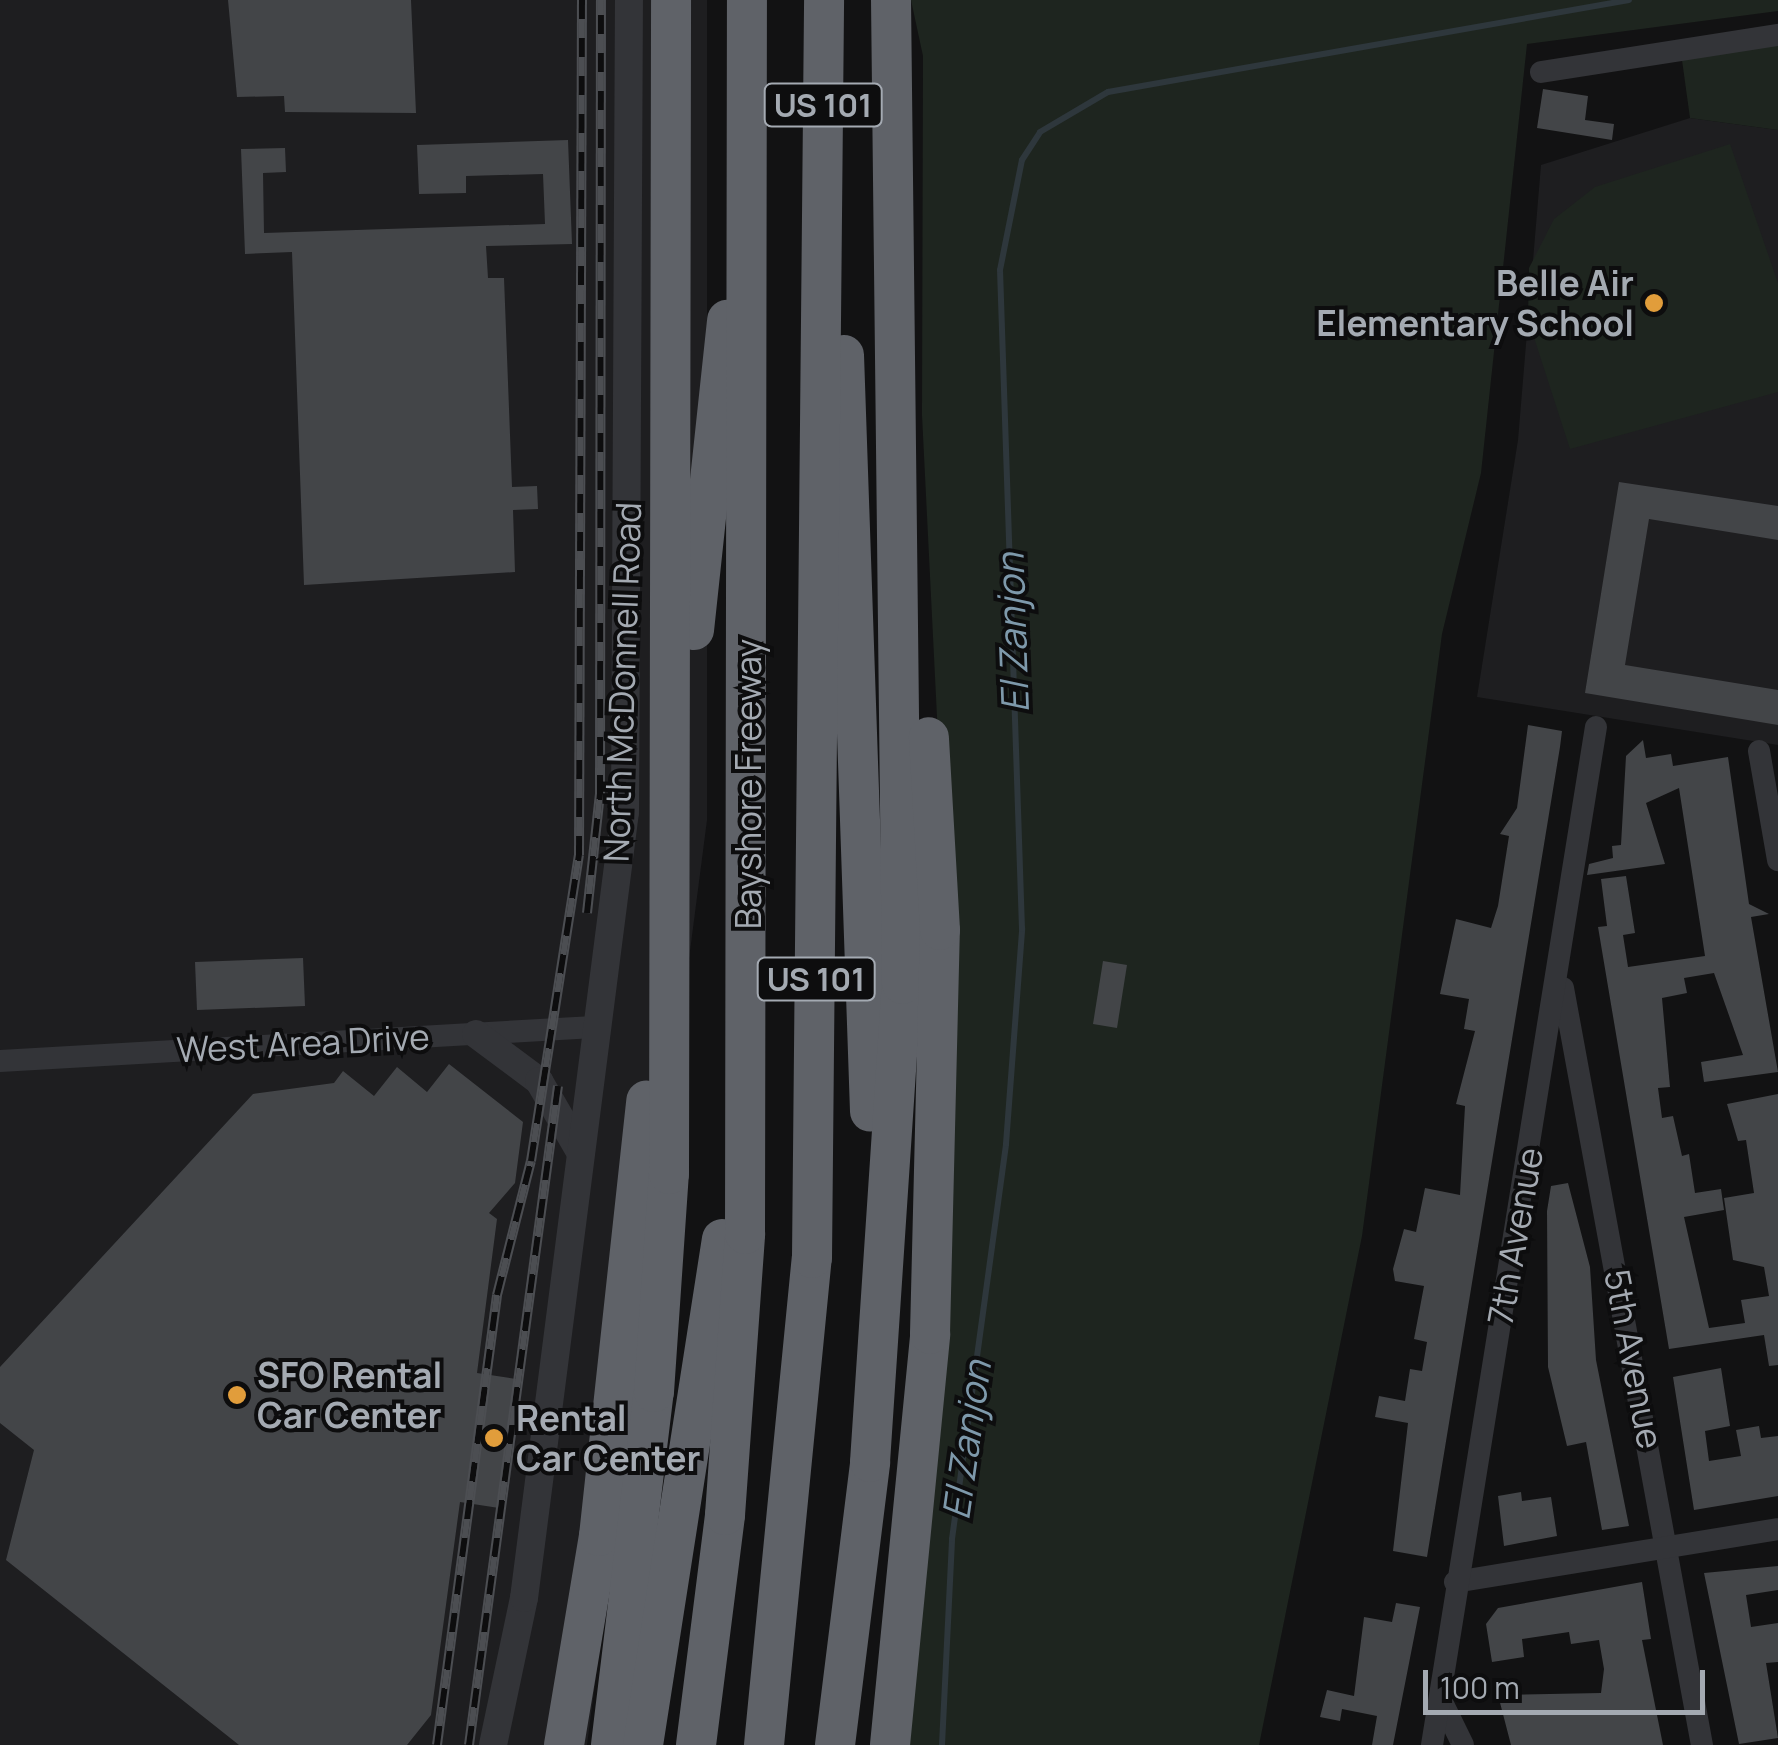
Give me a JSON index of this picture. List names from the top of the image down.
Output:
{
  "streets": {
    "highway": ["US 101", "Bayshore Freeway"],
    "street": [
      "North McDonnell Road",
      "West Area Drive",
      "7th Avenue",
      "5th Avenue"
    ]
  },
  "crossings": [
    ["North McDonnell Road", "West Area Drive"],
    ["7th Avenue", "5th Avenue"]
  ],
  "water": ["El Zanjon"],
  "places": ["Belle Air Elementary School", "SFO Rental Car Center", "Rental Car Center"],
  "scale_bar": "100 m"
}
